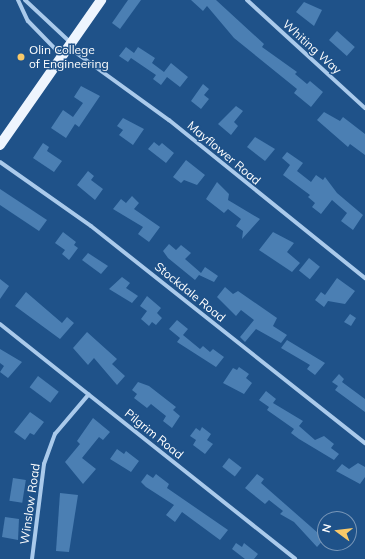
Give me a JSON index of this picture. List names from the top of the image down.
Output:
{
  "streets": {
    "street": [
      "Whiting Way",
      "Mayflower Road",
      "Stockdale Road",
      "Pilgrim Road",
      "Winslow Road"
    ]
  },
  "crossings": [
    ["Pilgrim Road", "Winslow Road"]
  ],
  "places": ["Olin College of Engineering"],
  "north": "left"
}
